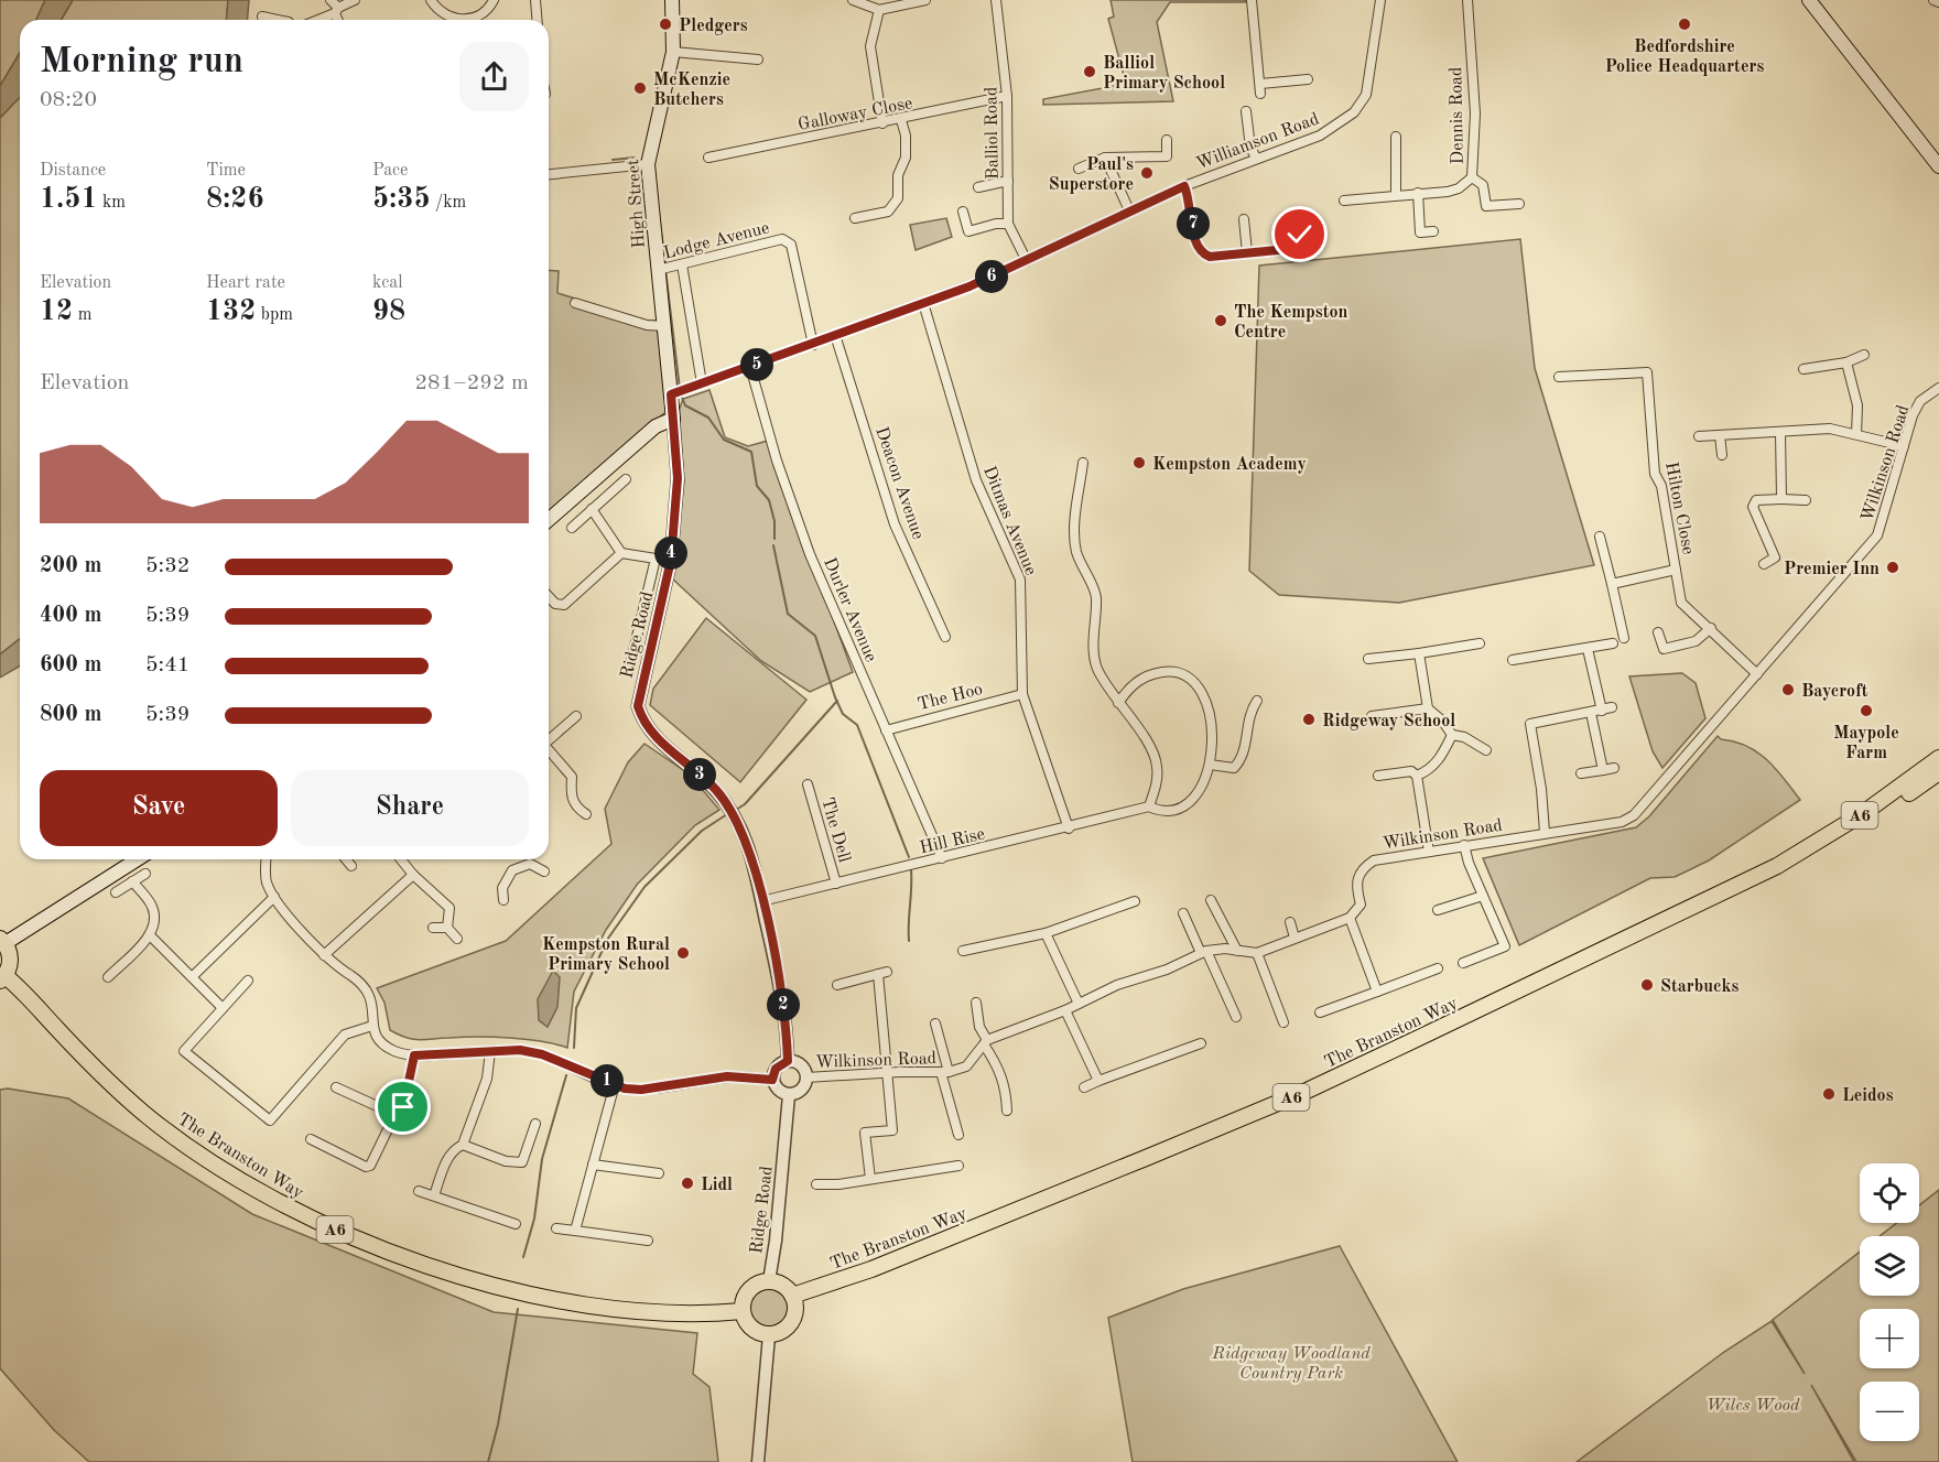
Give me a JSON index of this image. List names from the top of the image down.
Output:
{
  "streets": {
    "highway": ["A6", "The Branston Way"],
    "main road": ["High Street"],
    "street": [
      "Galloway Close",
      "Dennis Road",
      "Balliol Road",
      "Williamson Road",
      "Lodge Avenue",
      "Wilkinson Road",
      "Deacon Avenue",
      "Hilton Close",
      "Ditmas Avenue",
      "Durler Avenue",
      "Ridge Road",
      "The Hoo",
      "The Dell",
      "Hill Rise"
    ]
  },
  "crossings": [
    ["Galloway Close", "Balliol Road"],
    ["Balliol Road", "Williamson Road"],
    ["Williamson Road", "High Street"],
    ["Williamson Road", "Lodge Avenue"],
    ["Williamson Road", "Deacon Avenue"],
    ["Williamson Road", "Ditmas Avenue"],
    ["Williamson Road", "Durler Avenue"],
    ["Williamson Road", "Ridge Road"],
    ["High Street", "Lodge Avenue"],
    ["High Street", "Ridge Road"],
    ["Wilkinson Road", "Hilton Close"],
    ["Wilkinson Road", "Ridge Road"],
    ["Ditmas Avenue", "The Hoo"],
    ["Ditmas Avenue", "Hill Rise"],
    ["Durler Avenue", "The Hoo"],
    ["Durler Avenue", "Hill Rise"],
    ["Ridge Road", "Hill Rise"],
    ["Ridge Road", "The Branston Way"],
    ["The Dell", "Hill Rise"]
  ],
  "parks": ["Ridgeway Woodland Country Park", "Wiles Wood"],
  "places": [
    "Pledgers",
    "Bedfordshire Police Headquarters",
    "Balliol Primary School",
    "McKenzie Butchers",
    "Paul's Superstore",
    "The Kempston Centre",
    "Kempston Academy",
    "Premier Inn",
    "Baycroft",
    "Maypole Farm",
    "Ridgeway School",
    "Kempston Rural Primary School",
    "Starbucks",
    "Leidos",
    "Lidl"
  ],
  "page": {
    "heading": ["Morning run", "08:20"],
    "stats": [
      ["Distance", "1.51 km"],
      ["Time", "8:26"],
      ["Pace", "5:35 /km"],
      ["Elevation", "12 m"],
      ["Heart rate", "132 bpm"],
      ["kcal", "98"]
    ],
    "pins": [
      "7",
      "6",
      "5",
      "4",
      "3",
      "2",
      "1"
    ],
    "chart": ["Elevation", "281–292 m"],
    "list": [
      {
        "name": "200 m",
        "note": "5:32"
      },
      {
        "name": "400 m",
        "note": "5:39"
      },
      {
        "name": "600 m",
        "note": "5:41"
      },
      {
        "name": "800 m",
        "note": "5:39"
      }
    ],
    "buttons": ["Save", "Share"],
    "map_buttons": ["+", "−"]
  }
}
